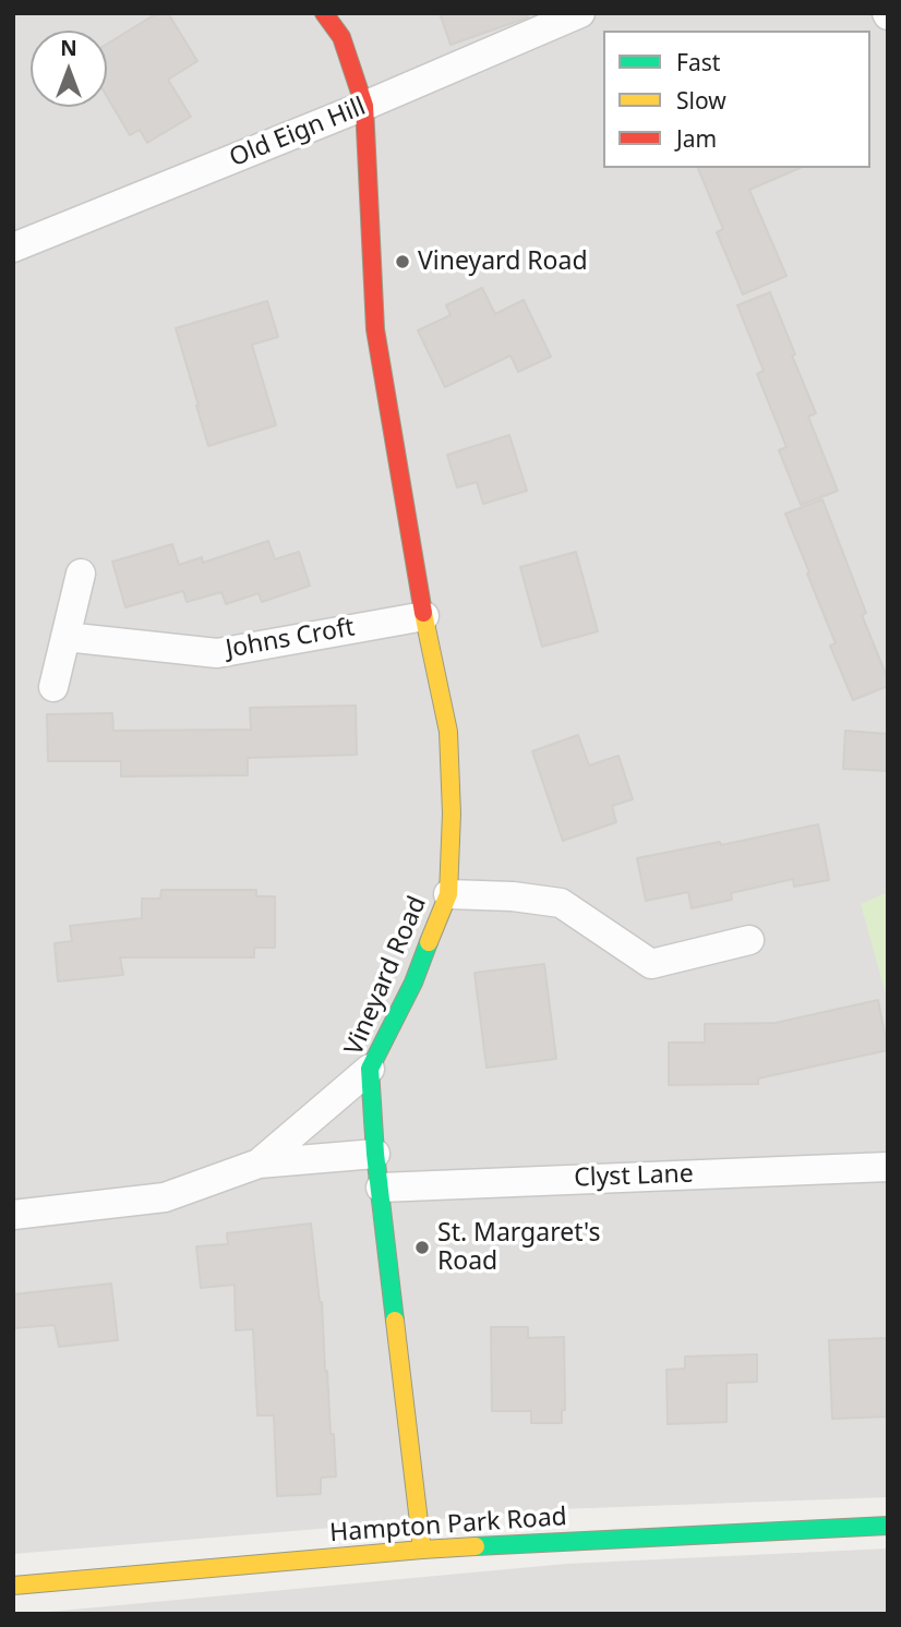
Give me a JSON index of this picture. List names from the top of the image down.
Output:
{
  "streets": {
    "street": [
      "Old Eign Hill",
      "Johns Croft",
      "Vineyard Road",
      "Clyst Lane",
      "Hampton Park Road"
    ]
  },
  "crossings": [
    ["Old Eign Hill", "Vineyard Road"],
    ["Johns Croft", "Vineyard Road"],
    ["Vineyard Road", "Clyst Lane"],
    ["Vineyard Road", "Hampton Park Road"]
  ],
  "places": ["Vineyard Road", "St. Margaret's Road"],
  "legend": ["Fast", "Slow", "Jam"],
  "north": "top"
}
